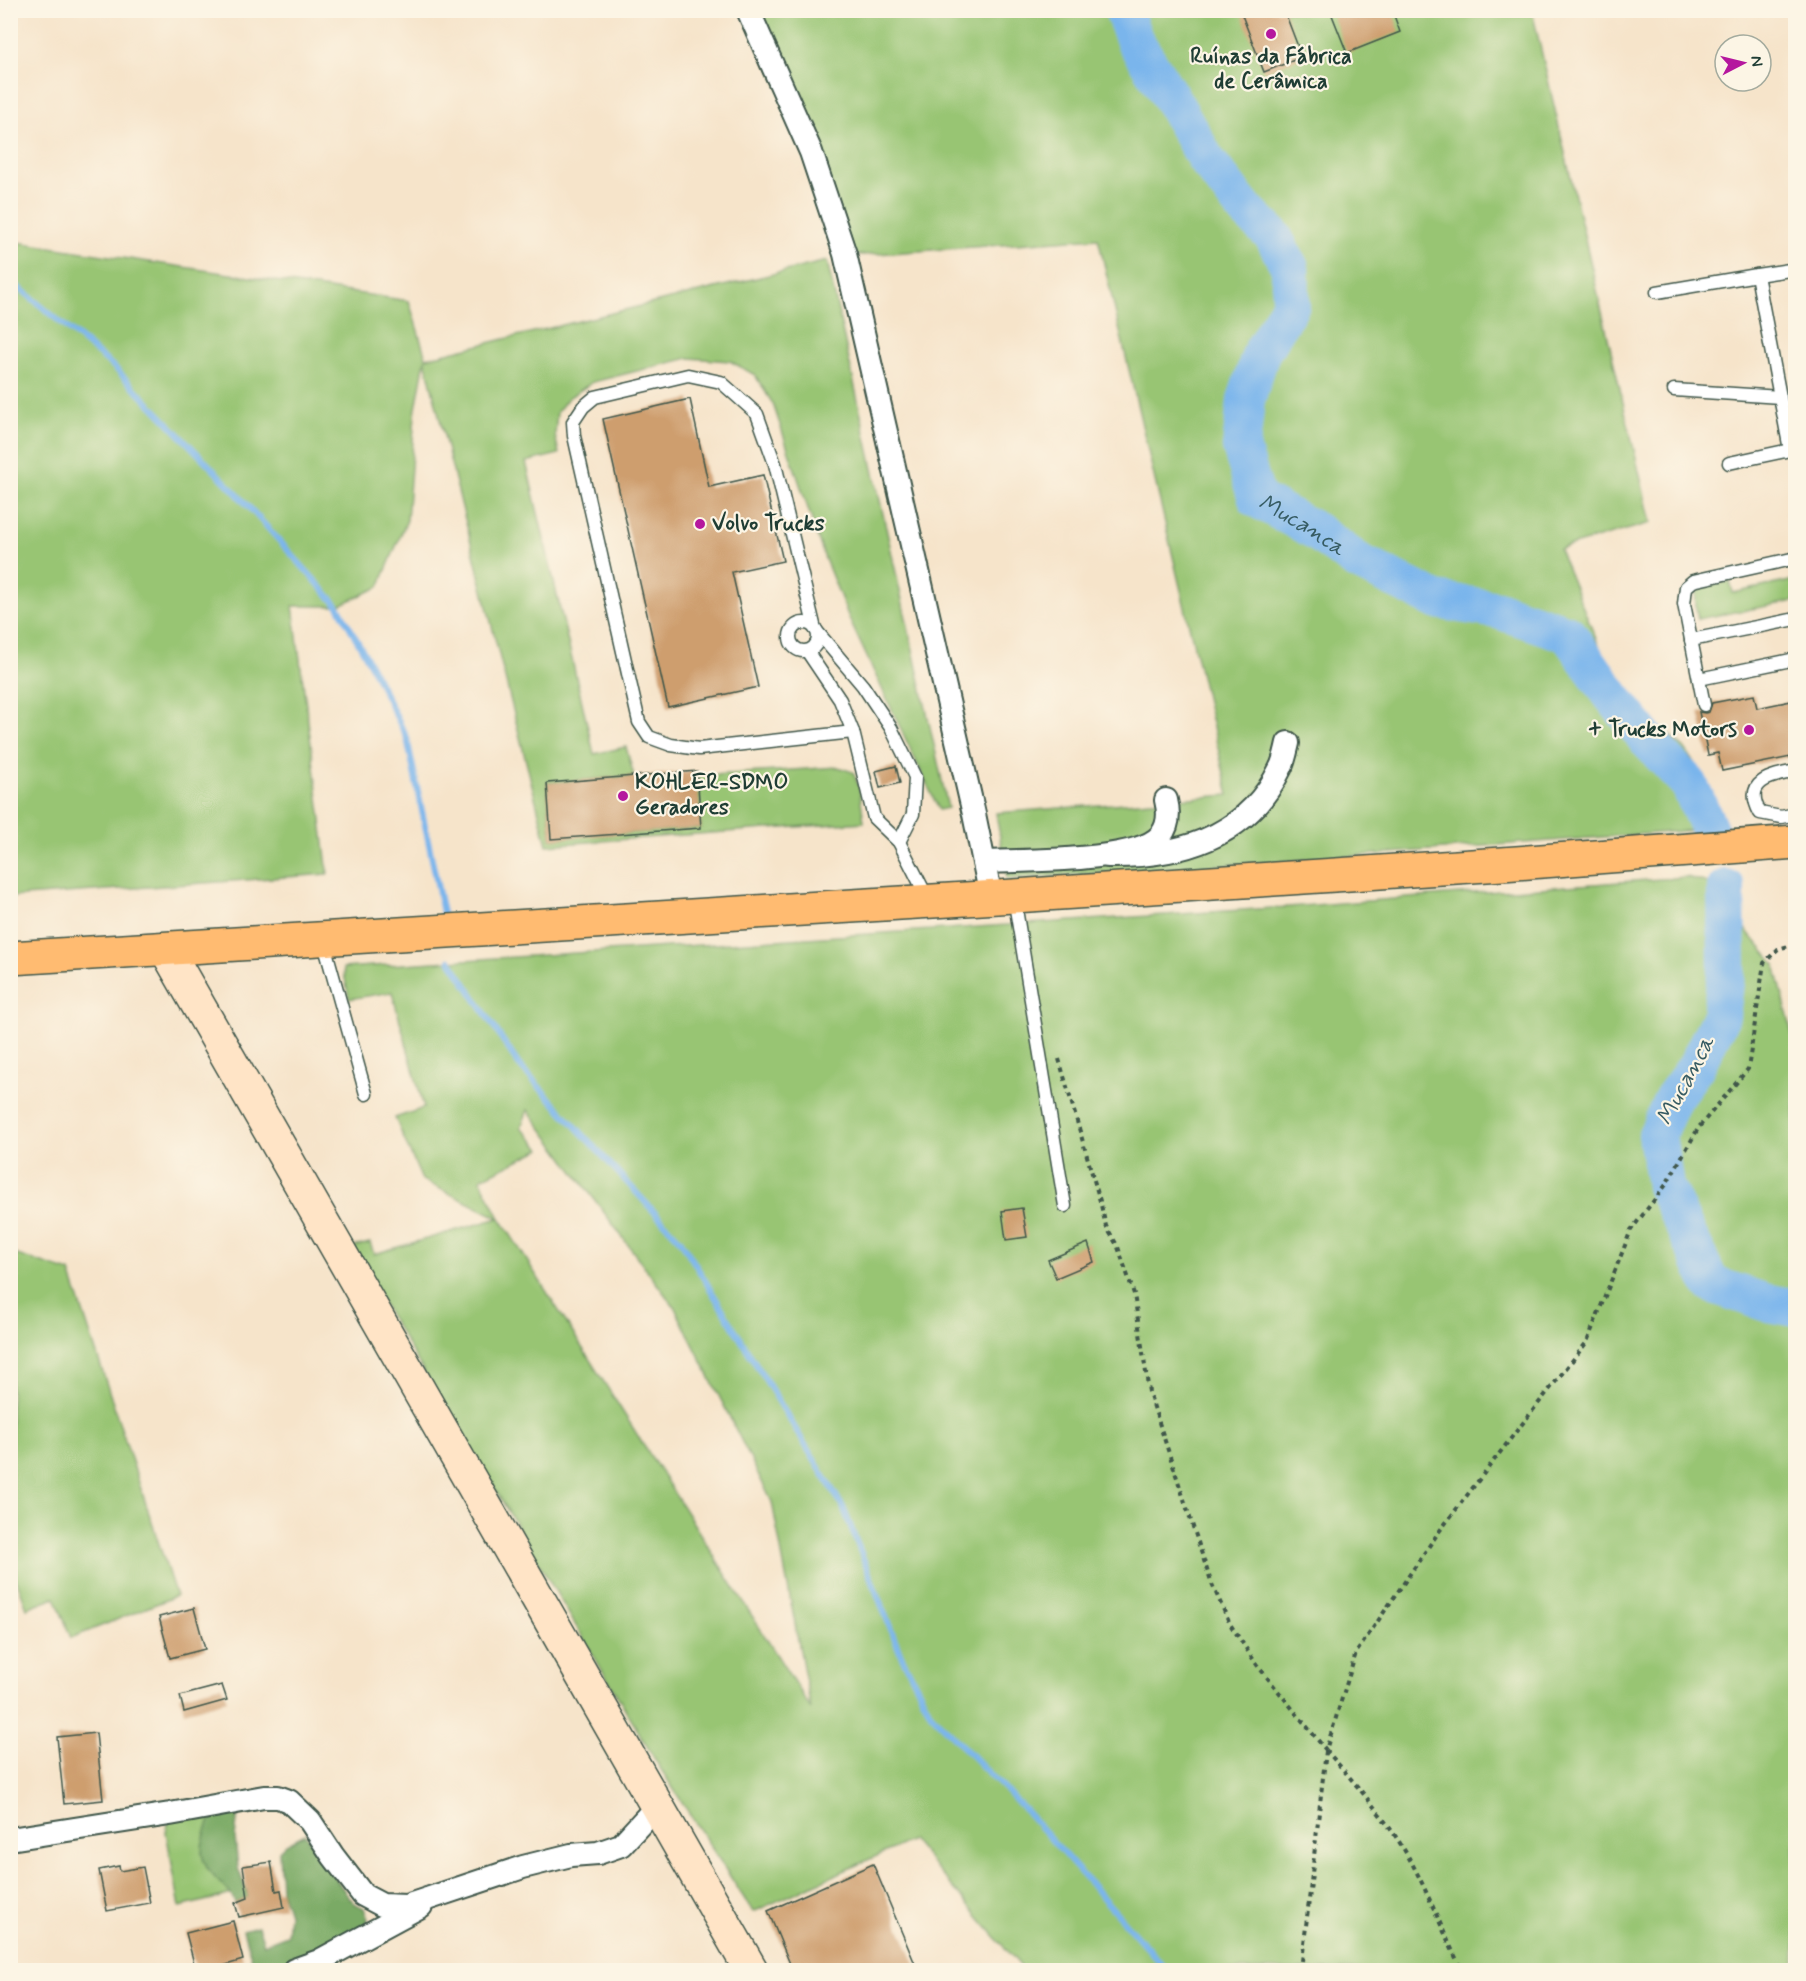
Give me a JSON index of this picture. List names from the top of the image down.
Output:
{
  "water": ["Mucanca"],
  "places": [
    "Ruínas da Fábrica de Cerâmica",
    "Volvo Trucks",
    "+ Trucks Motors",
    "KOHLER-SDMO Geradores"
  ],
  "north": "right"
}
